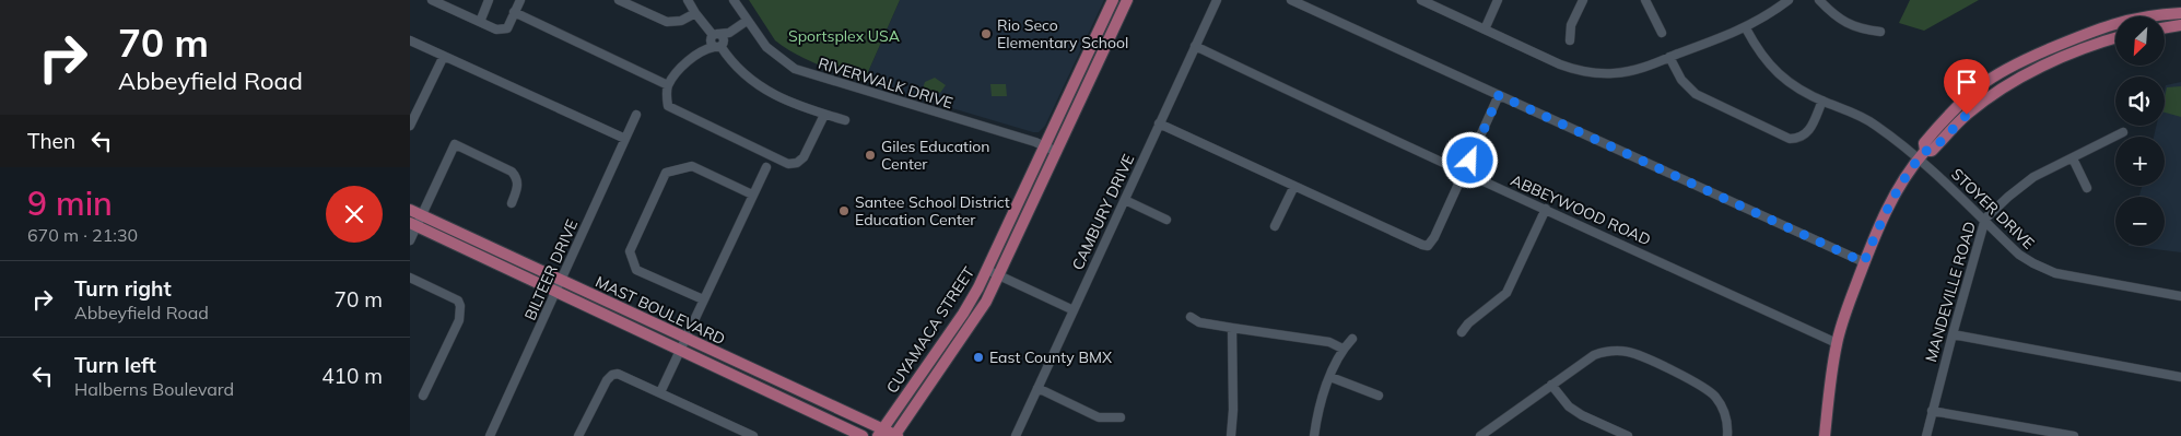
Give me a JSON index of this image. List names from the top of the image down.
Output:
{
  "streets": {
    "main road": ["MAST BOULEVARD", "CUYAMACA STREET"],
    "street": [
      "RIVERWALK DRIVE",
      "STOYER DRIVE",
      "ABBEYWOOD ROAD",
      "CAMBURY DRIVE",
      "BILTEER DRIVE",
      "MANDEVILLE ROAD"
    ]
  },
  "crossings": [
    ["RIVERWALK DRIVE", "CUYAMACA STREET"],
    ["STOYER DRIVE", "MANDEVILLE ROAD"],
    ["ABBEYWOOD ROAD", "CAMBURY DRIVE"],
    ["BILTEER DRIVE", "MAST BOULEVARD"],
    ["MAST BOULEVARD", "CUYAMACA STREET"]
  ],
  "parks": ["Sportsplex USA"],
  "places": [
    "Rio Seco Elementary School",
    "Giles Education Center",
    "Santee School District Education Center",
    "East County BMX"
  ],
  "north": "bottom left",
  "page": {
    "turn": ["70 m", "Abbeyfield Road"],
    "map_buttons": ["+", "−"],
    "then": "Then",
    "heading": ["9 min", "670 m · 21:30"],
    "list": [
      {
        "name": "Turn right",
        "note": "Abbeyfield Road",
        "value": "70 m"
      },
      {
        "name": "Turn left",
        "note": "Halberns Boulevard",
        "value": "410 m"
      }
    ]
  }
}
